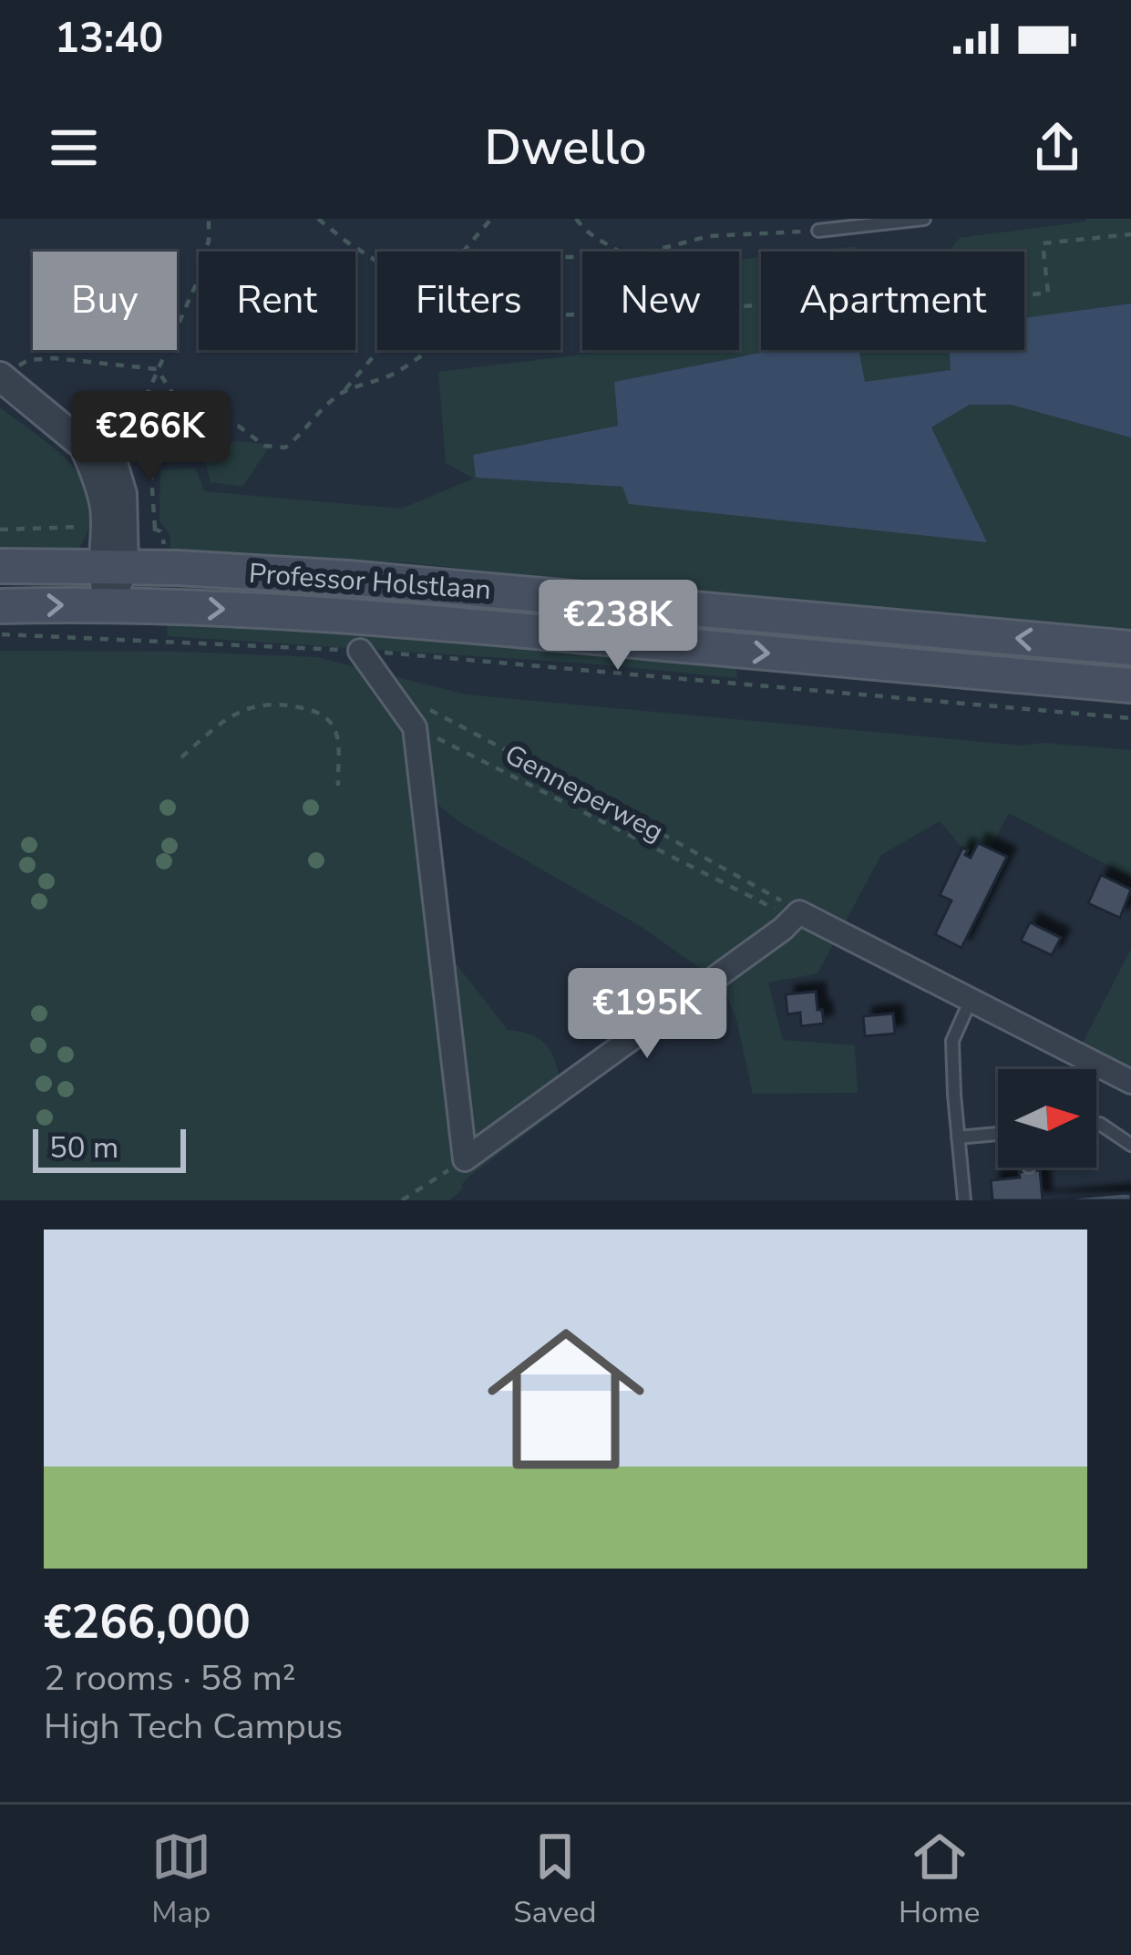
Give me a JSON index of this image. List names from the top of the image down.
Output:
{
  "streets": {
    "main road": ["Professor Holstlaan"],
    "path": ["Genneperweg"]
  },
  "scale_bar": "50 m",
  "north": "right",
  "page": {
    "status": "13:40",
    "header": "Dwello",
    "chip": [
      "Buy",
      "Rent",
      "Filters",
      "New",
      "Apartment"
    ],
    "price": ["€266K", "€238K", "€195K"],
    "scale": "50 m",
    "list": [
      {
        "name": "€266,000",
        "note": "2 rooms · 58 m² · High Tech Campus"
      }
    ],
    "tabs": ["Map", "Saved", "Home"]
  }
}
